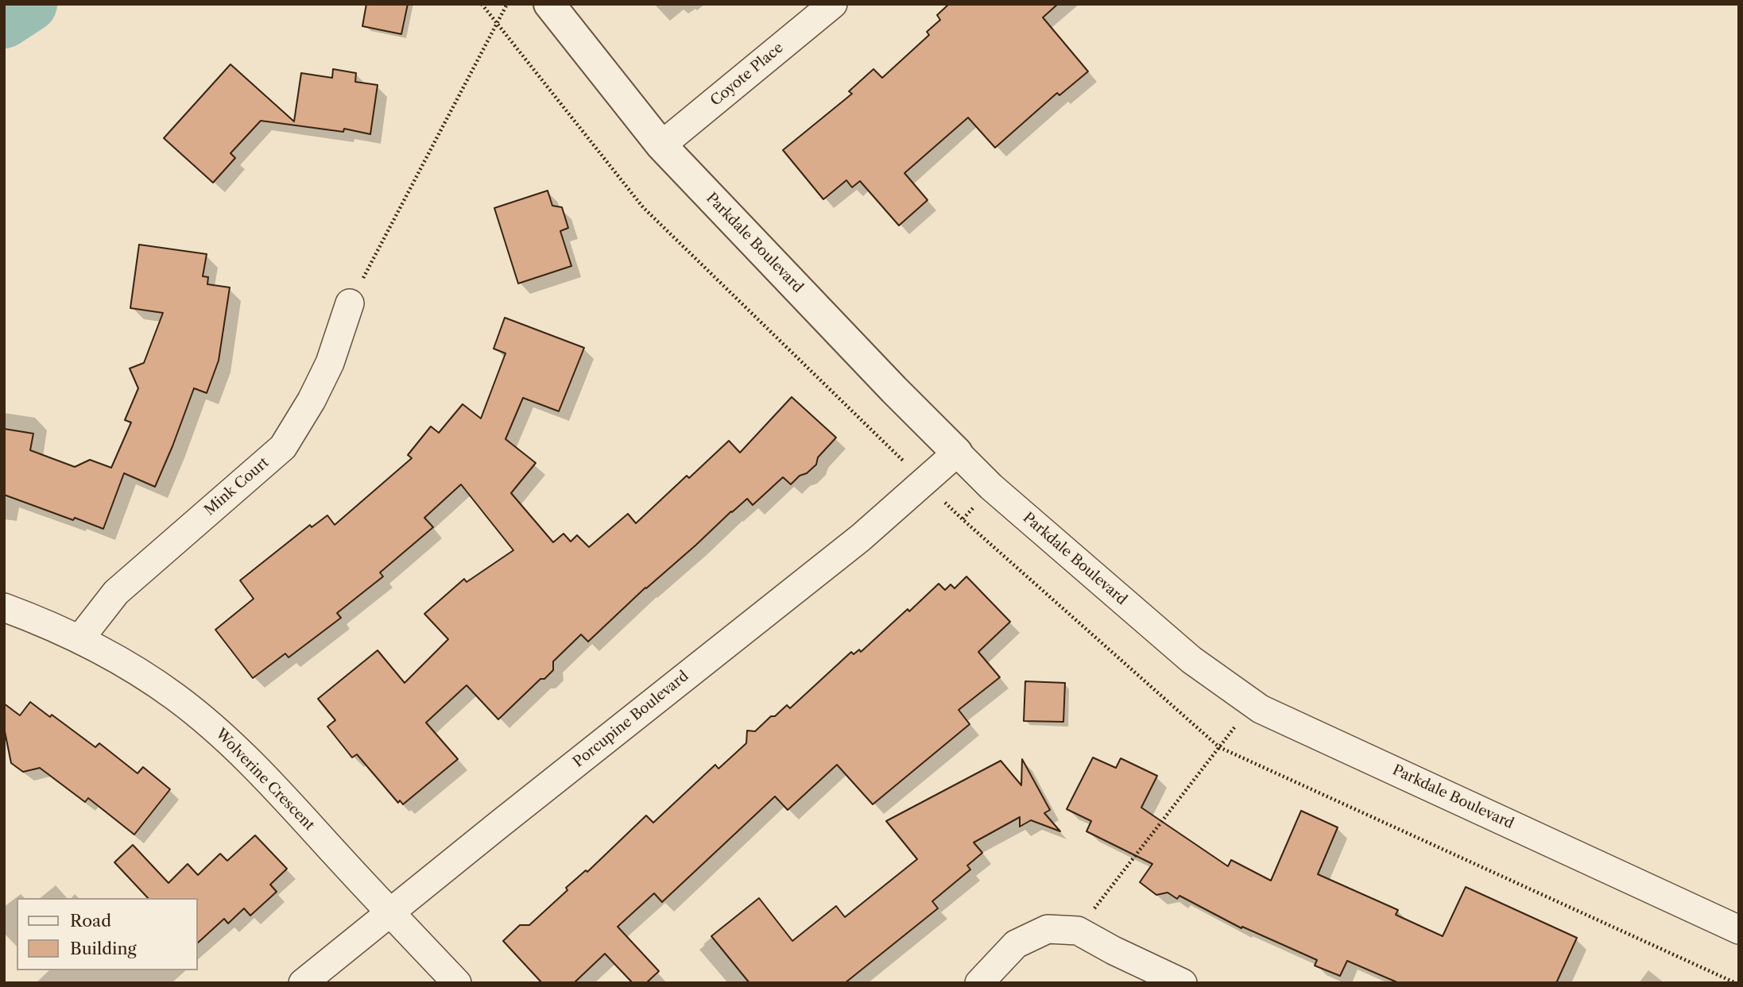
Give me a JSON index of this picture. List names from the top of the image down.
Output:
{
  "streets": {
    "street": [
      "Coyote Place",
      "Parkdale Boulevard",
      "Mink Court",
      "Porcupine Boulevard",
      "Wolverine Crescent"
    ]
  },
  "crossings": [
    ["Coyote Place", "Parkdale Boulevard"],
    ["Parkdale Boulevard", "Porcupine Boulevard"],
    ["Mink Court", "Wolverine Crescent"],
    ["Porcupine Boulevard", "Wolverine Crescent"]
  ],
  "legend": ["Road", "Building"]
}
